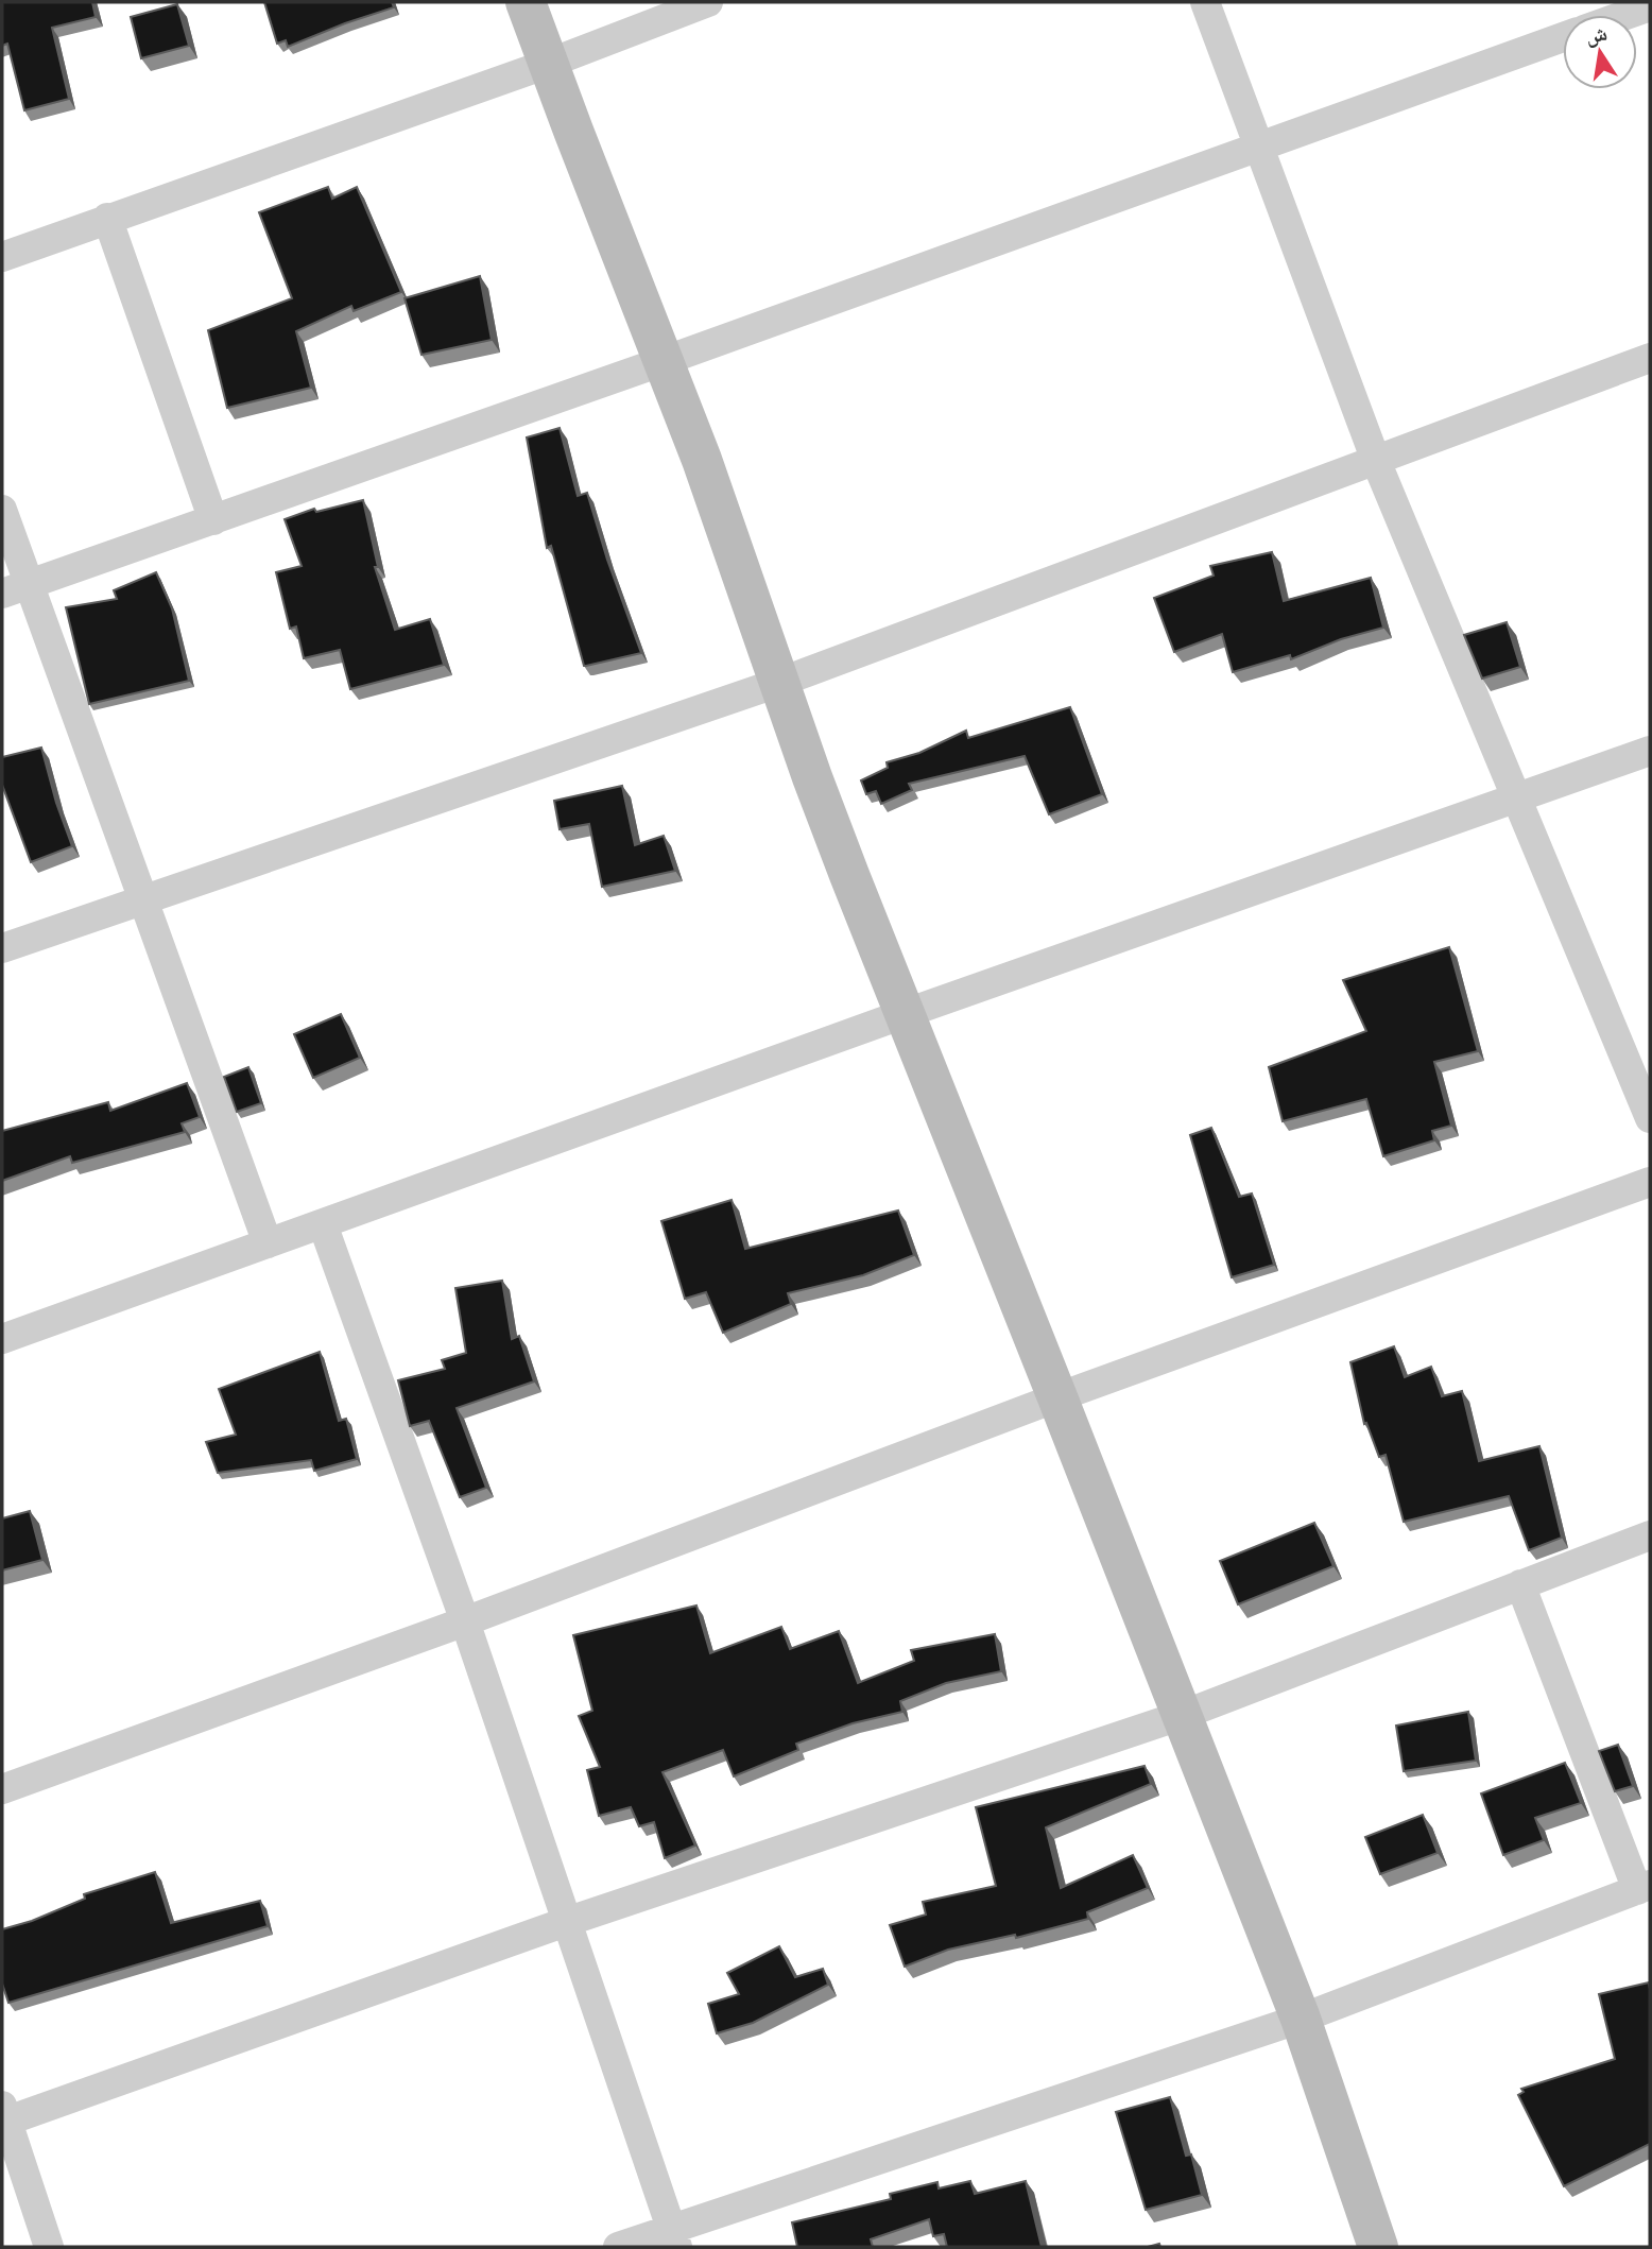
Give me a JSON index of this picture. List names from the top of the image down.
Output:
{
  "north": "top"
}
